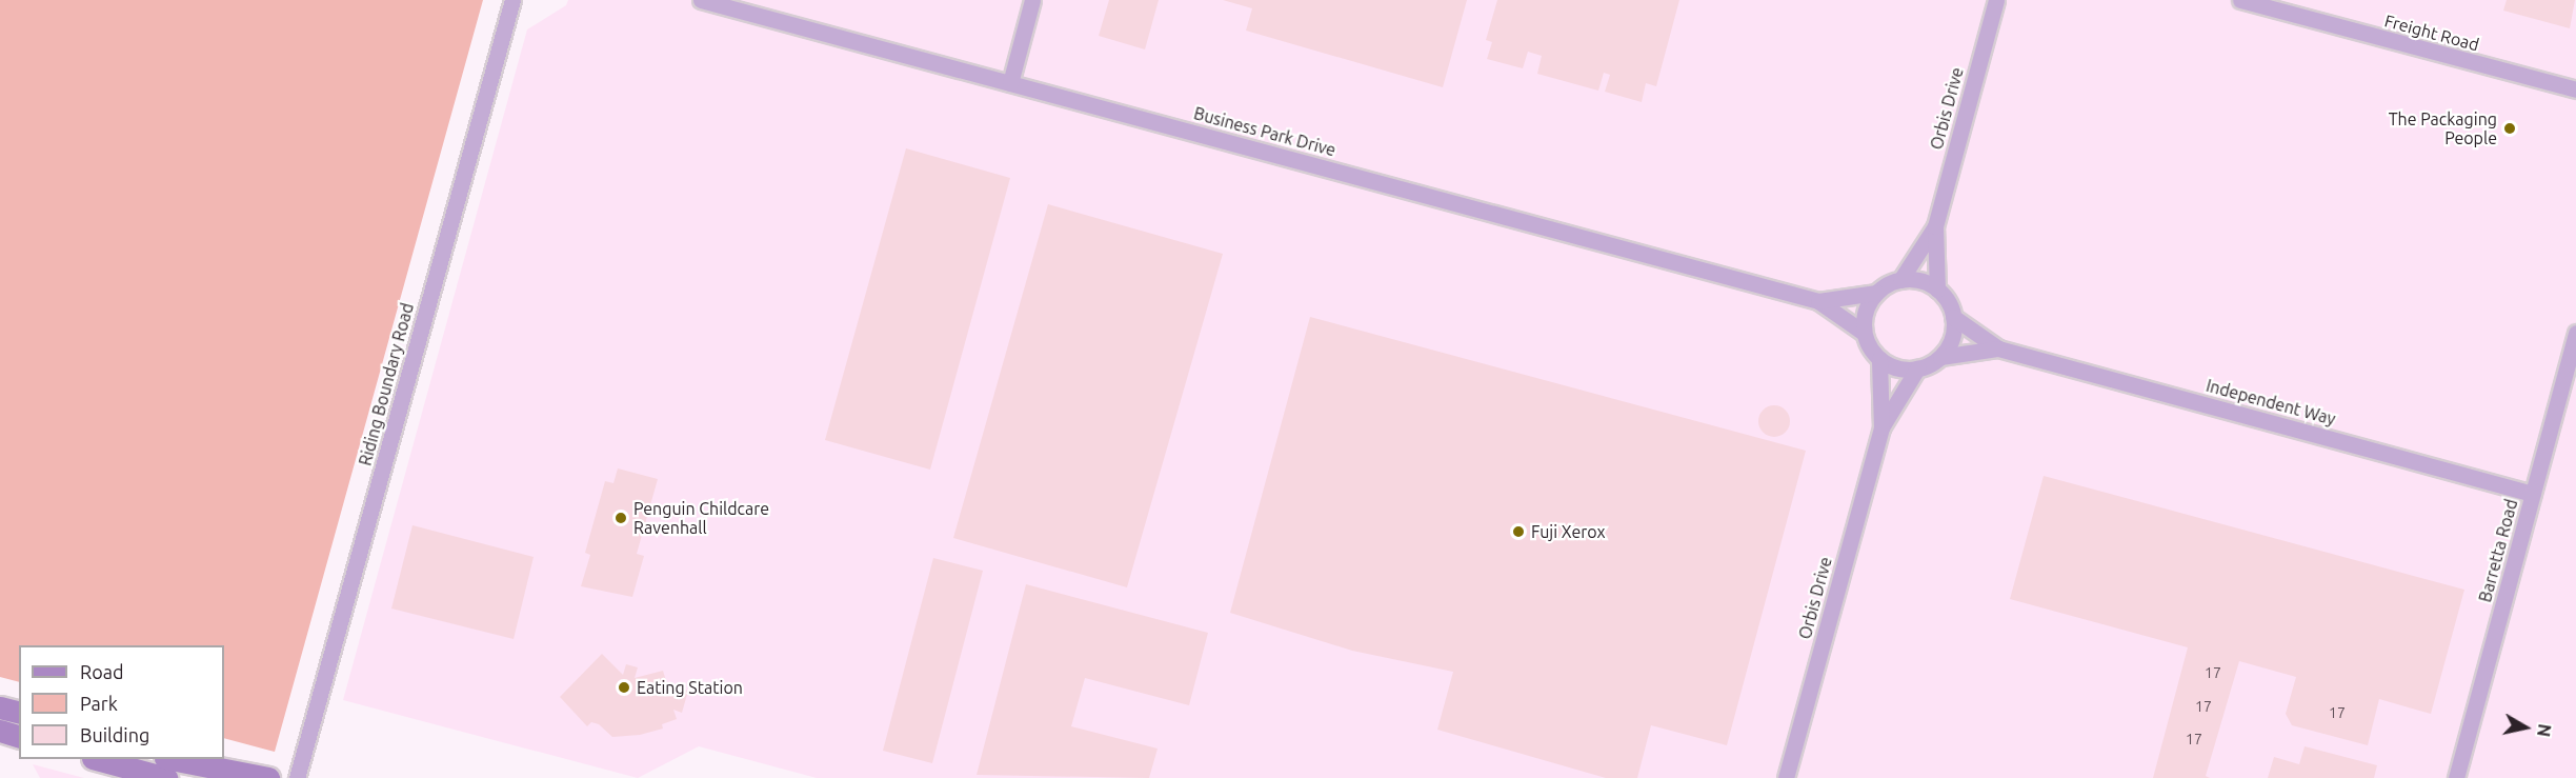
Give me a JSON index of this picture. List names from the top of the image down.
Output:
{
  "streets": {
    "street": [
      "Freight Road",
      "Orbis Drive",
      "Business Park Drive",
      "Riding Boundary Road",
      "Independent Way",
      "Barretta Road"
    ]
  },
  "crossings": [
    ["Orbis Drive", "Business Park Drive"],
    ["Orbis Drive", "Independent Way"],
    ["Business Park Drive", "Independent Way"],
    ["Independent Way", "Barretta Road"]
  ],
  "places": [
    "The Packaging People",
    "Penguin Childcare Ravenhall",
    "Fuji Xerox",
    "Eating Station"
  ],
  "house_numbers": [
    "17",
    "17",
    "17",
    "17"
  ],
  "legend": ["Road", "Park", "Building"],
  "north": "right"
}
